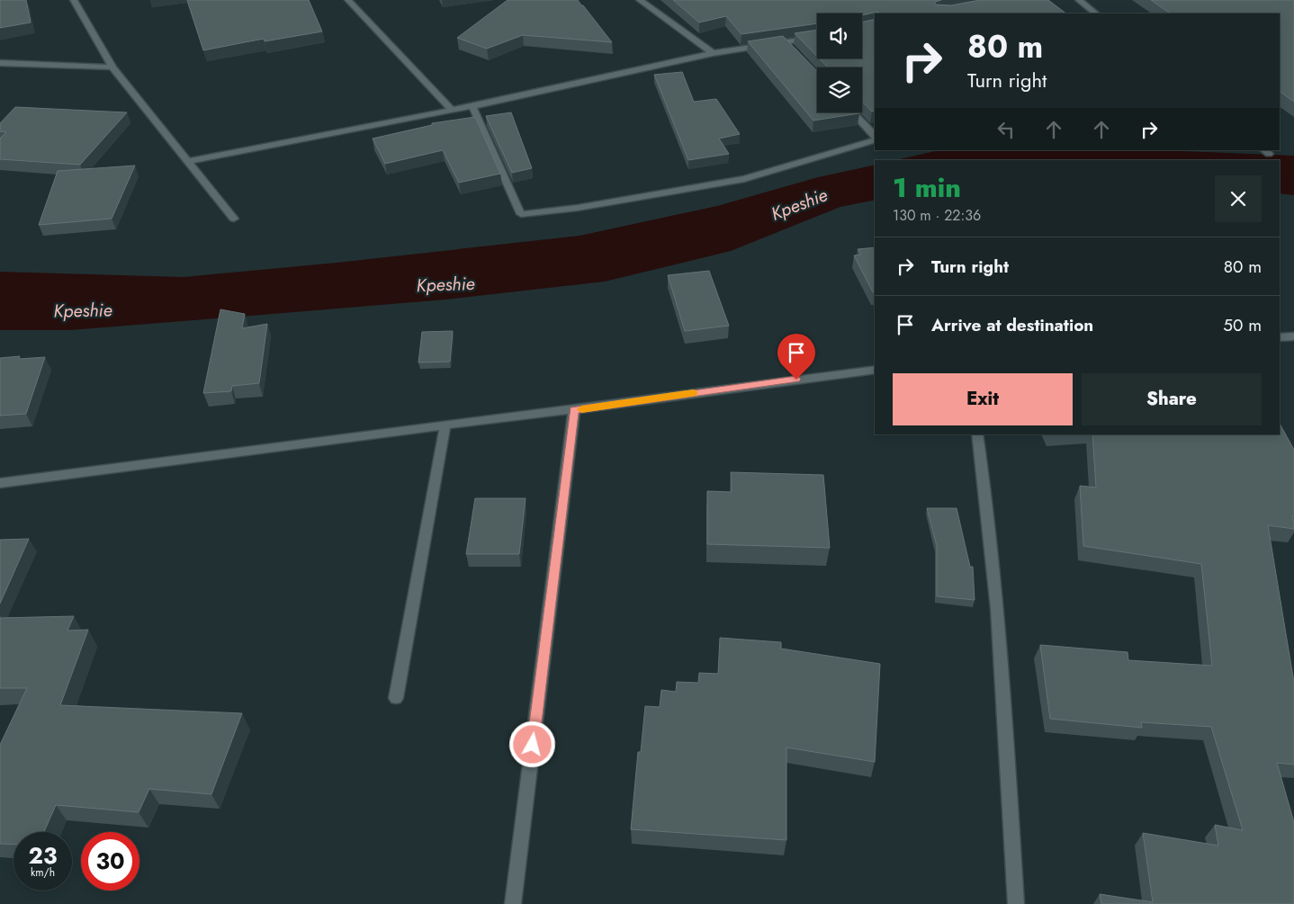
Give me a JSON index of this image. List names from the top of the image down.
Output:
{
  "water": ["Kpeshie"],
  "page": {
    "turn": ["80 m", "Turn right"],
    "heading": ["1 min", "130 m · 22:36"],
    "list": [
      {
        "name": "Turn right",
        "value": "80 m"
      },
      {
        "name": "Arrive at destination",
        "value": "50 m"
      }
    ],
    "buttons": ["Exit", "Share"],
    "speed": "23 km/h",
    "limit": "30"
  }
}
